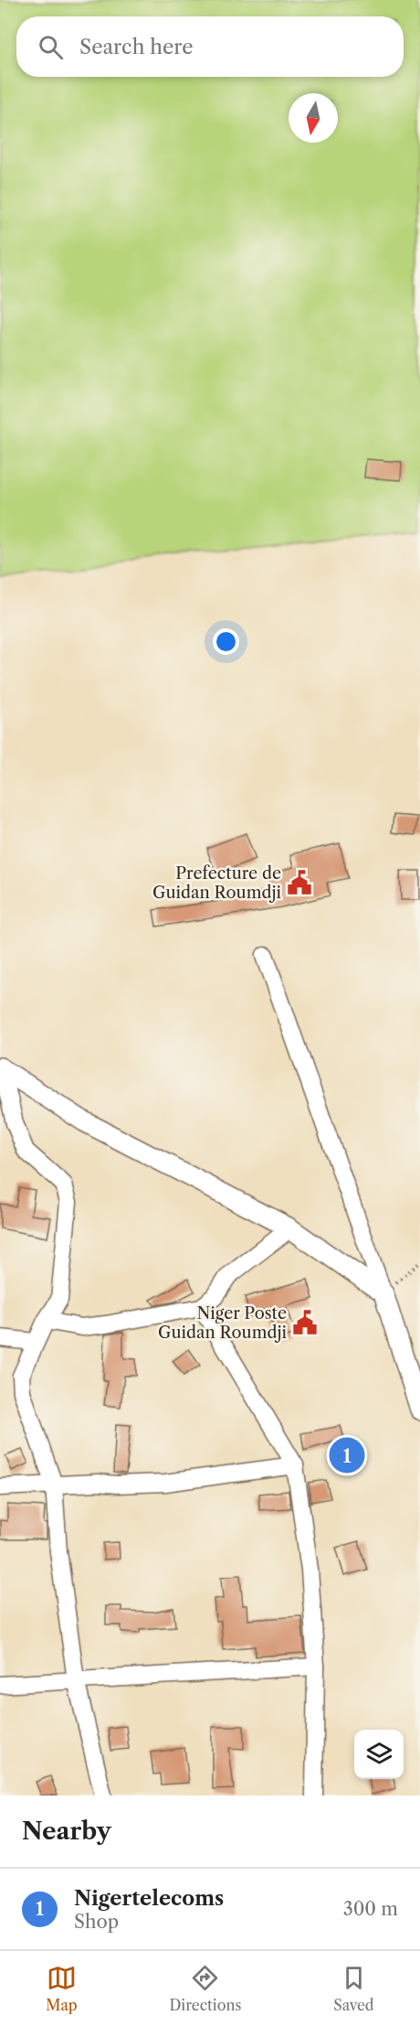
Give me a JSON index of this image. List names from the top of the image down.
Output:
{
  "places": {
    "public building": ["Prefecture de Guidan Roumdji", "Niger Poste Guidan Roumdji"]
  },
  "north": "bottom",
  "page": {
    "search": "Search here",
    "pins": "1",
    "heading": "Nearby",
    "list": [
      {
        "mark": "1",
        "name": "Nigertelecoms",
        "note": "Shop",
        "value": "300 m"
      }
    ],
    "nav": ["Map", "Directions", "Saved"]
  }
}
